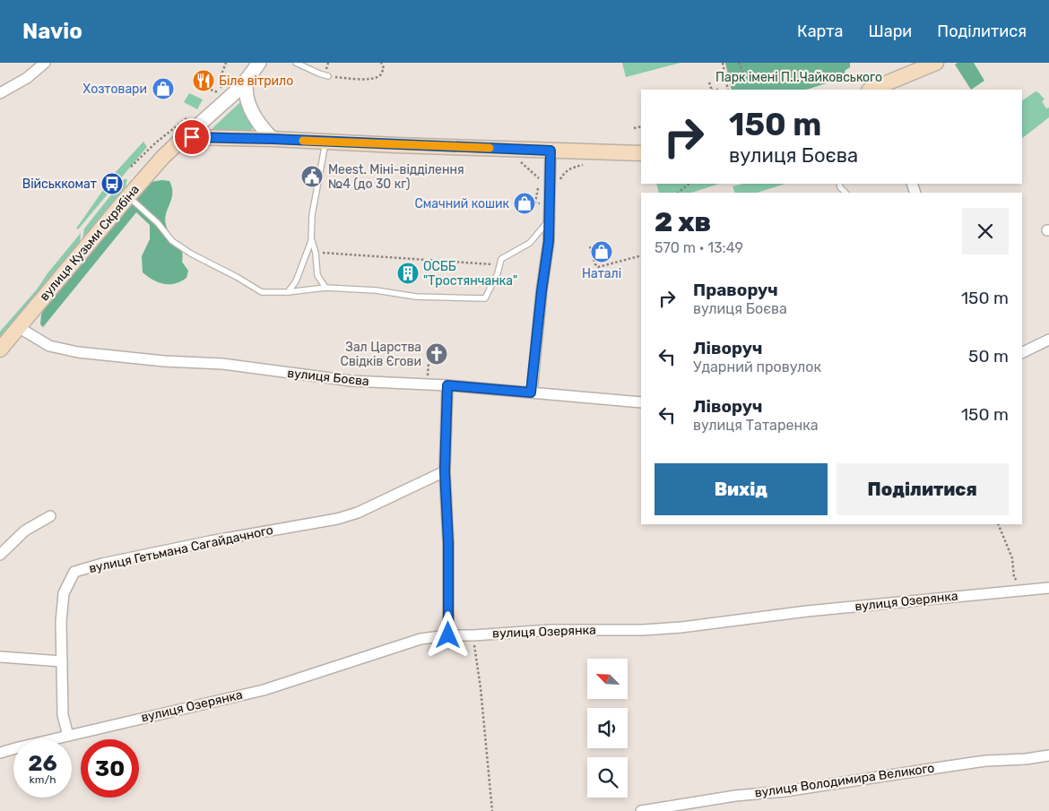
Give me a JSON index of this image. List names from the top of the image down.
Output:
{
  "streets": {
    "main road": ["вулиця Кузьми Скрябіна"],
    "street": [
      "вулиця Боєва",
      "вулиця Гетьмана Сагайдачного",
      "вулиця Озерянка",
      "вулиця Володимира Великого"
    ]
  },
  "crossings": [
    ["вулиця Кузьми Скрябіна", "вулиця Боєва"],
    ["вулиця Гетьмана Сагайдачного", "вулиця Озерянка"]
  ],
  "parks": ["Парк імені П.І.Чайковського"],
  "places": {
    "restaurant": ["Біле вітрило"],
    "shop": ["Хозтовари", "Смачний кошик", "Наталі"],
    "public building": ["Meest. Міні-відділення №4 (до 30 кг)"],
    "bus stop": ["Військкомат"],
    "building": ["ОСББ \"Тростянчанка\""],
    "church": ["Зал Царства Свідків Єгови"]
  },
  "north": "top left",
  "page": {
    "header": "Navio",
    "nav": ["Карта", "Шари", "Поділитися"],
    "turn": ["150 m", "вулиця Боєва"],
    "heading": ["2 хв", "570 m · 13:49"],
    "list": [
      {
        "name": "Праворуч",
        "note": "вулиця Боєва",
        "value": "150 m"
      },
      {
        "name": "Ліворуч",
        "note": "Ударний провулок",
        "value": "50 m"
      },
      {
        "name": "Ліворуч",
        "note": "вулиця Татаренка",
        "value": "150 m"
      }
    ],
    "buttons": ["Вихід", "Поділитися"],
    "speed": "26 km/h",
    "limit": "30"
  }
}
